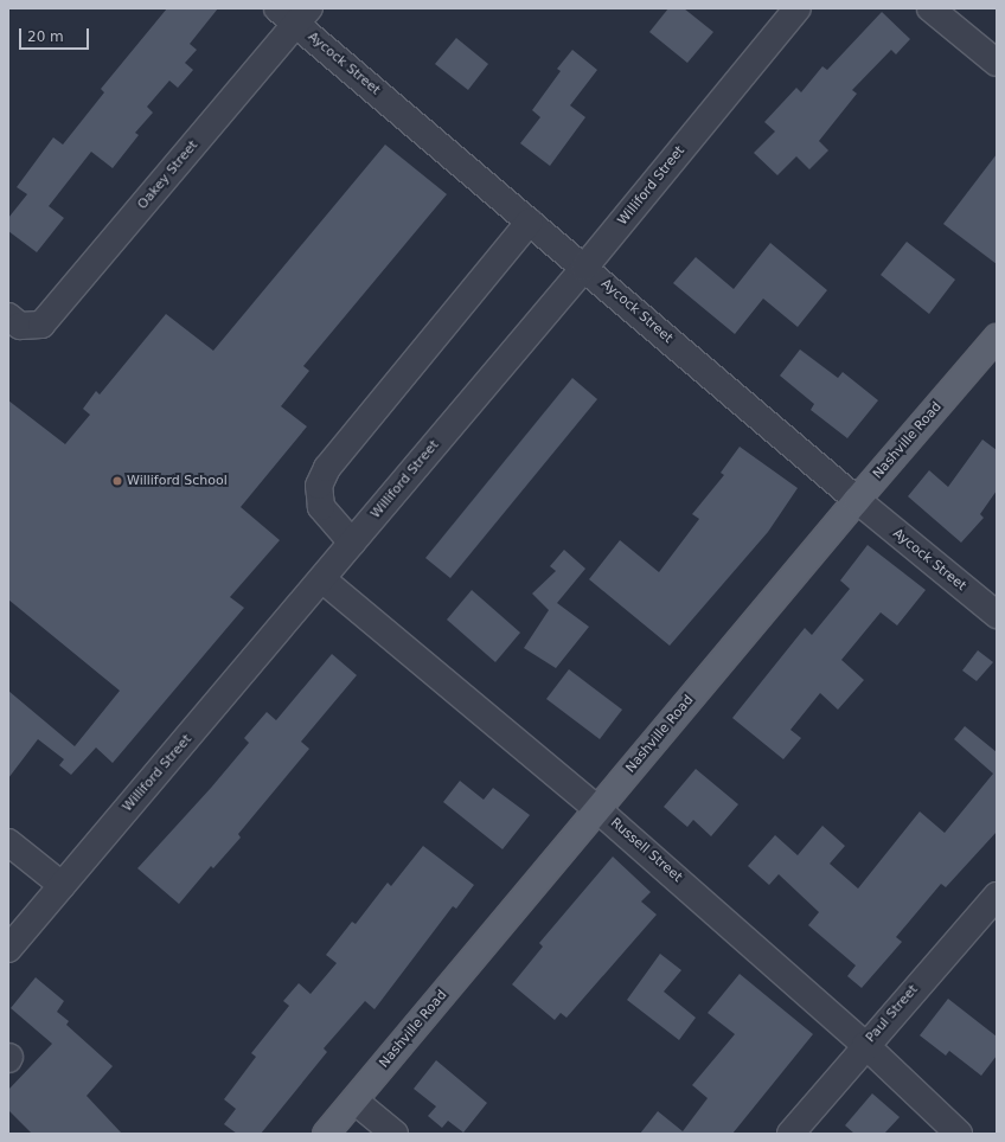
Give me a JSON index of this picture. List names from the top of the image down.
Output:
{
  "streets": {
    "main road": ["Nashville Road"],
    "street": [
      "Aycock Street",
      "Oakey Street",
      "Williford Street",
      "Russell Street",
      "Paul Street"
    ]
  },
  "crossings": [
    ["Aycock Street", "Oakey Street"],
    ["Aycock Street", "Williford Street"],
    ["Aycock Street", "Nashville Road"],
    ["Williford Street", "Russell Street"],
    ["Nashville Road", "Russell Street"],
    ["Russell Street", "Paul Street"]
  ],
  "places": ["Williford School"],
  "scale_bar": "20 m"
}
